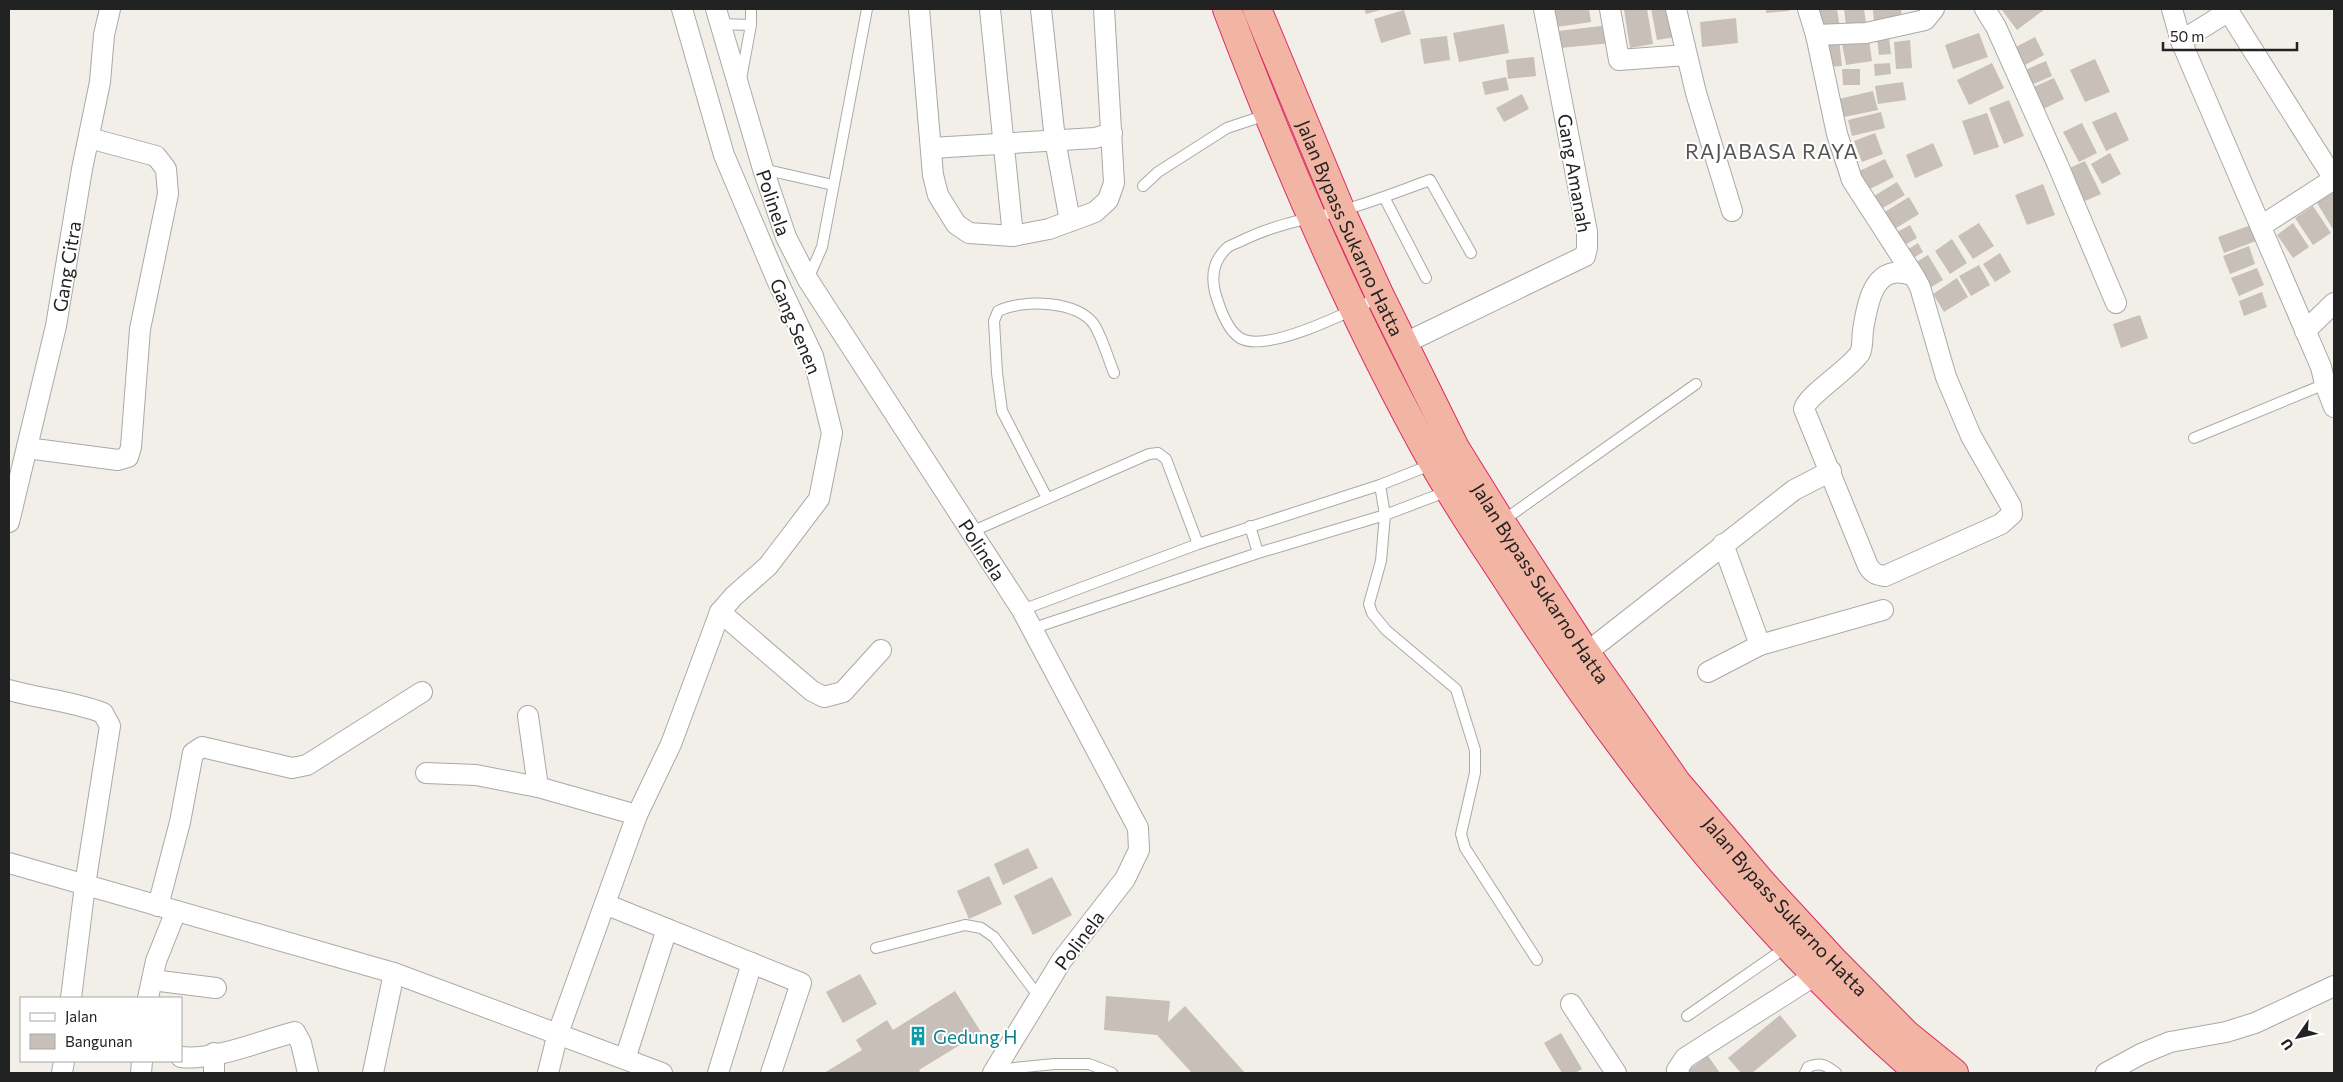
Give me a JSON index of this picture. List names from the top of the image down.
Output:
{
  "streets": {
    "highway": ["Jalan Bypass Sukarno Hatta"],
    "street": [
      "Gang Amanah",
      "Polinela",
      "Gang Citra",
      "Gang Senen"
    ]
  },
  "crossings": [
    ["Gang Amanah", "Jalan Bypass Sukarno Hatta"]
  ],
  "districts": ["RAJABASA RAYA"],
  "places": {
    "building": ["Gedung H"]
  },
  "legend": ["Jalan", "Bangunan"],
  "scale_bar": "50 m",
  "north": "bottom left"
}
